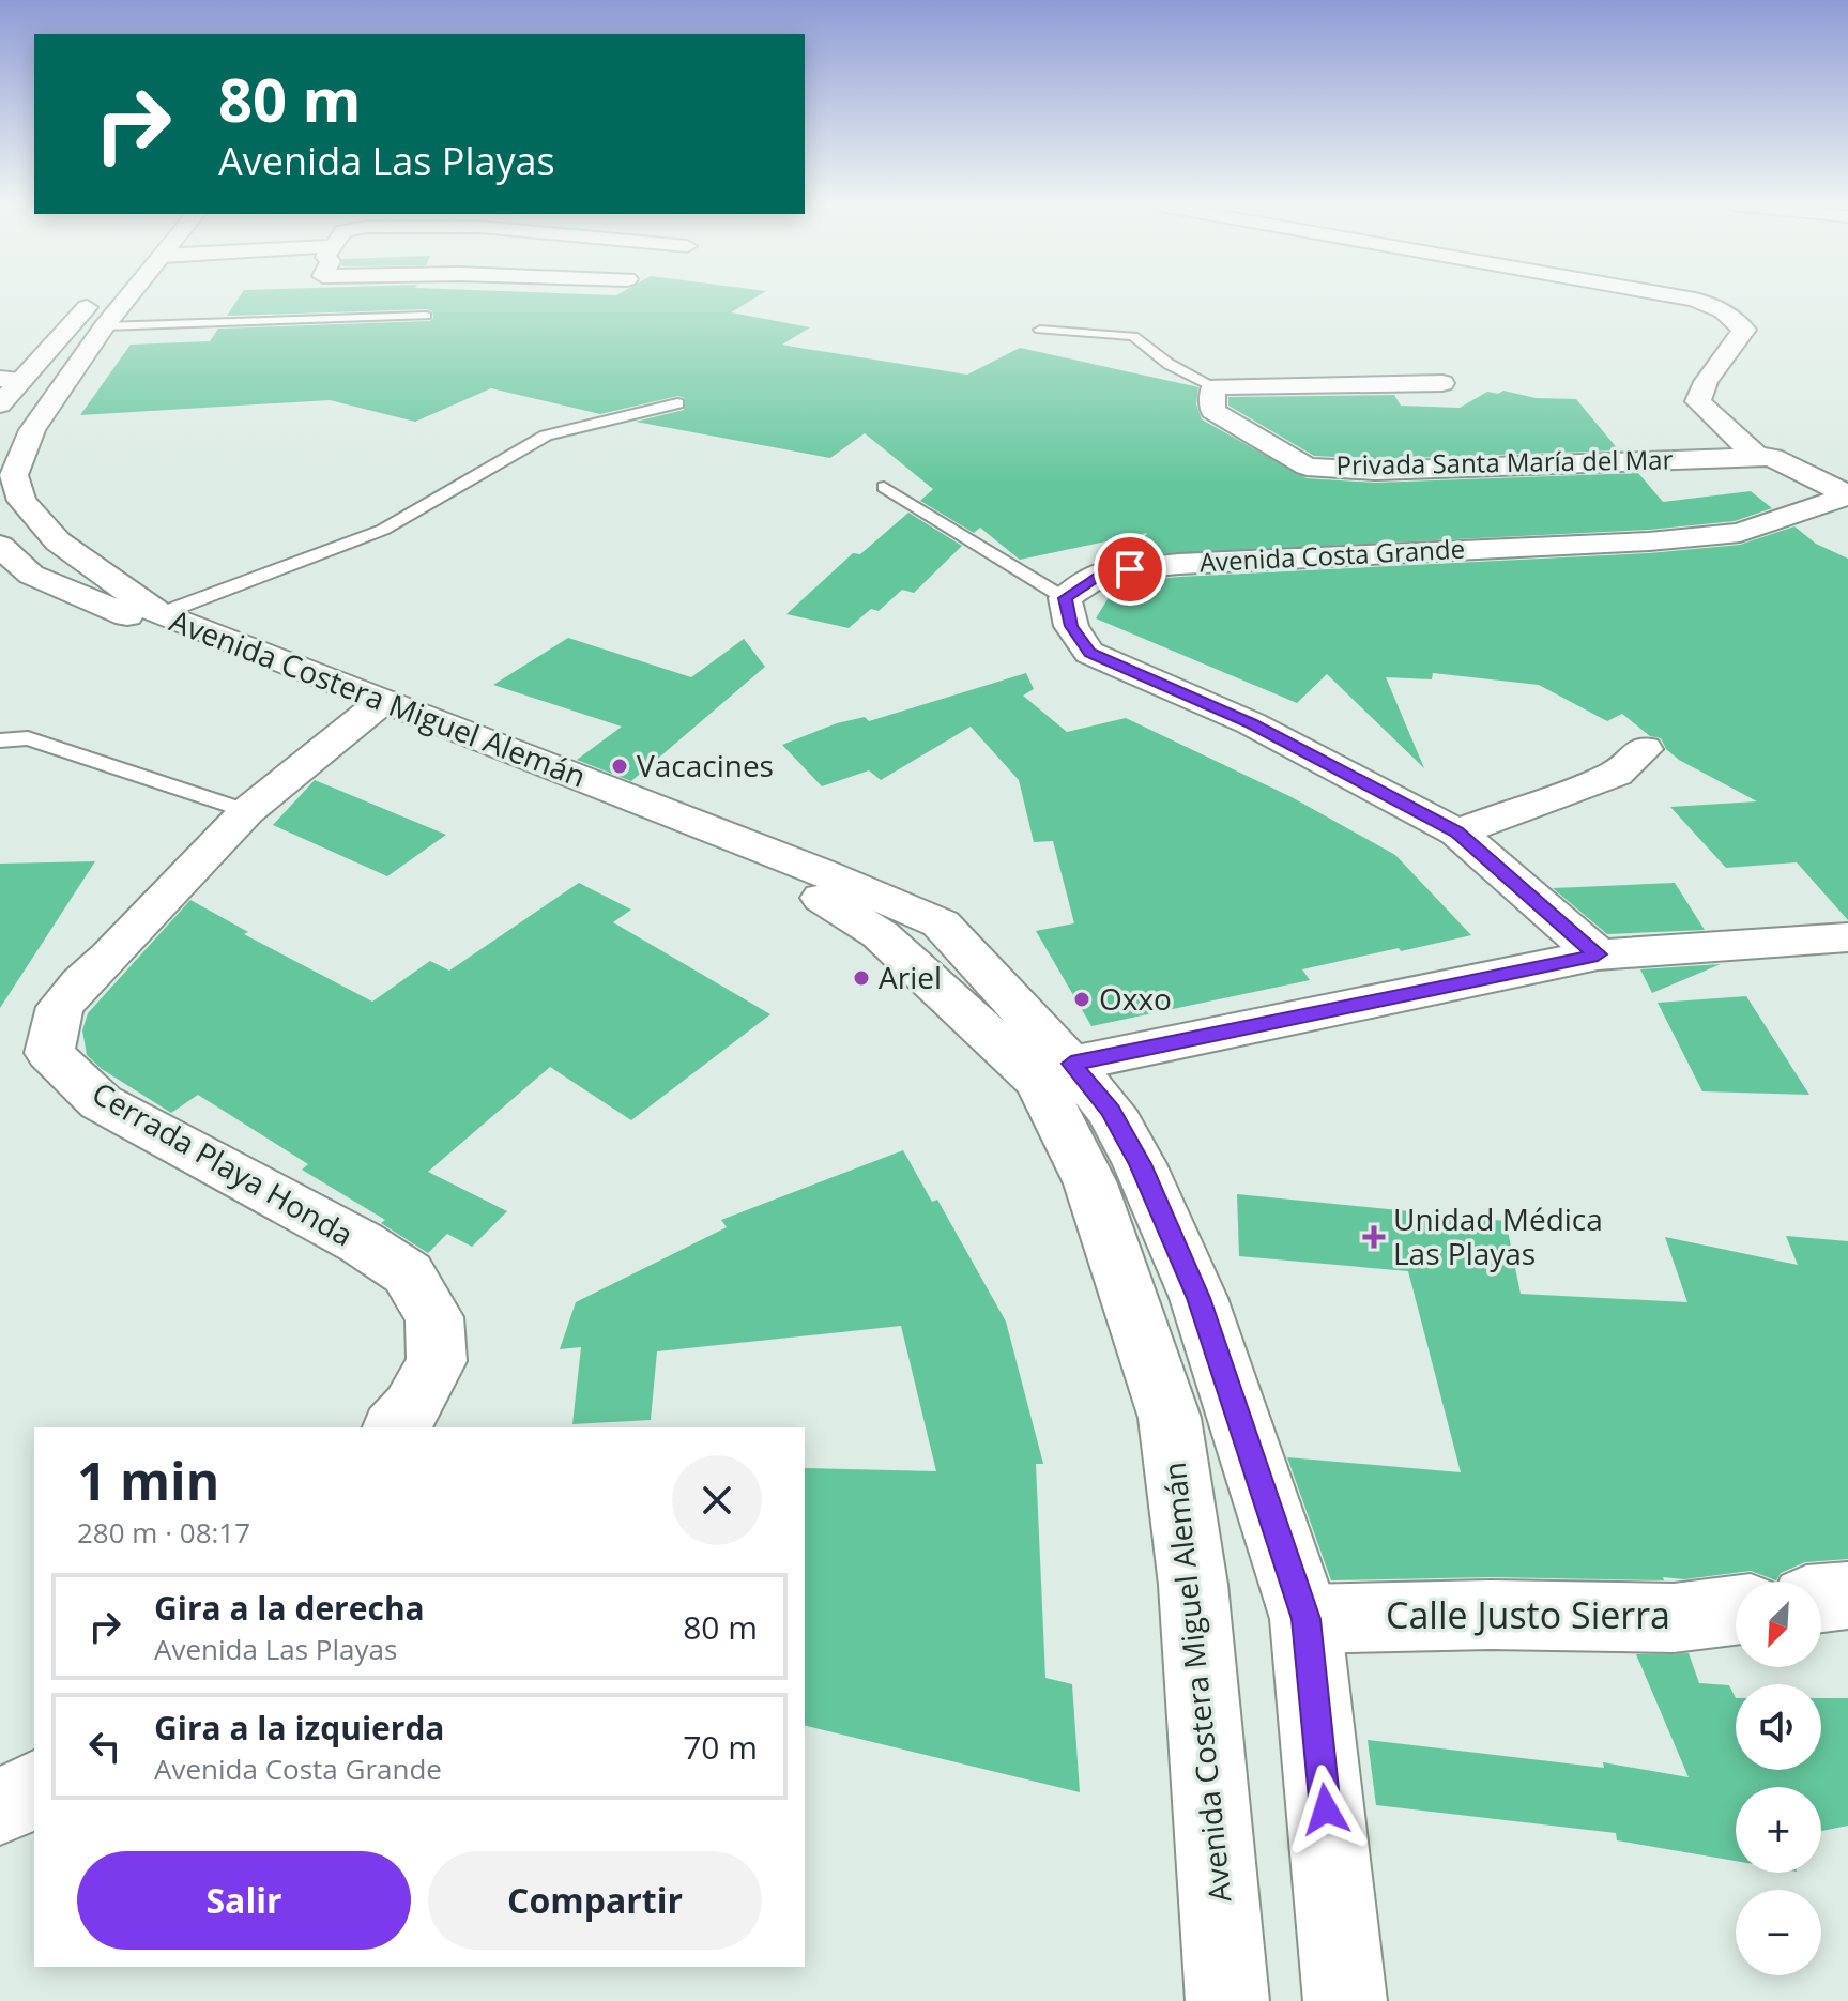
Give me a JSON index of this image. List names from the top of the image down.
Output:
{
  "streets": {
    "street": [
      "Privada Santa María del Mar",
      "Avenida Costa Grande",
      "Avenida Costera Miguel Alemán",
      "Cerrada Playa Honda",
      "Calle Justo Sierra"
    ]
  },
  "crossings": [
    ["Avenida Costera Miguel Alemán", "Cerrada Playa Honda"],
    ["Avenida Costera Miguel Alemán", "Calle Justo Sierra"]
  ],
  "places": {
    "other": ["Vacacines", "Ariel", "Oxxo"],
    "health": ["Unidad Médica Las Playas"]
  },
  "north": "bottom left",
  "page": {
    "turn": ["80 m", "Avenida Las Playas"],
    "heading": ["1 min", "280 m · 08:17"],
    "list": [
      {
        "name": "Gira a la derecha",
        "note": "Avenida Las Playas",
        "value": "80 m"
      },
      {
        "name": "Gira a la izquierda",
        "note": "Avenida Costa Grande",
        "value": "70 m"
      }
    ],
    "map_buttons": ["+", "−"],
    "buttons": ["Salir", "Compartir"]
  }
}
